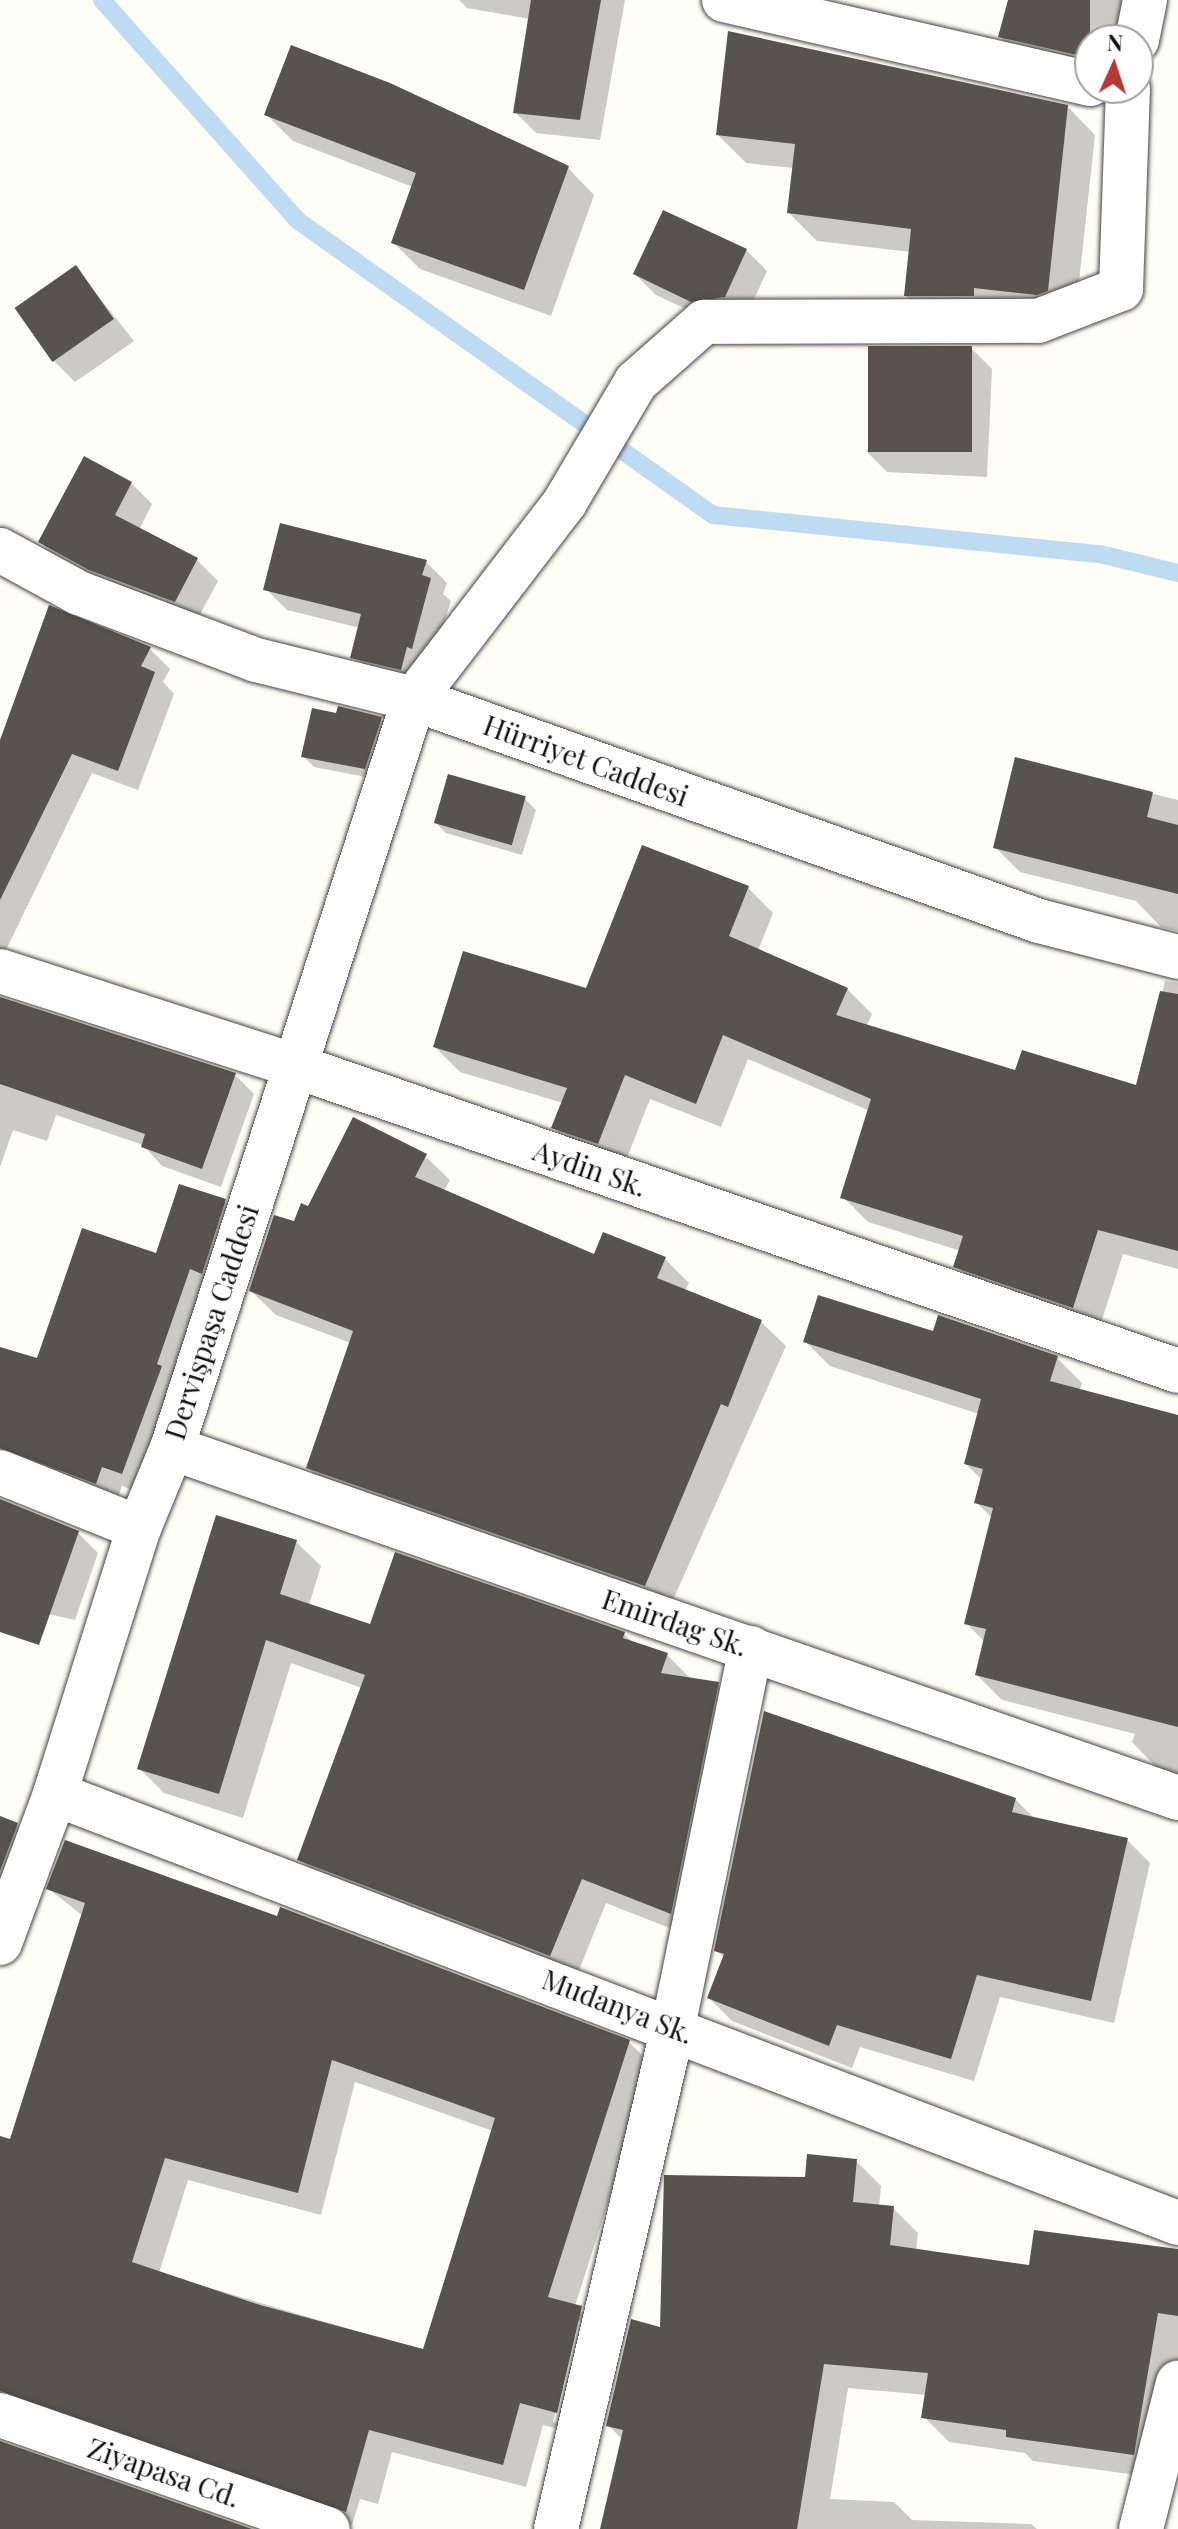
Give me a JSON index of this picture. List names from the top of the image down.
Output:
{
  "streets": {
    "street": [
      "Hürriyet Caddesi",
      "Aydin Sk.",
      "Dervişpaşa Caddesi",
      "Emirdag Sk.",
      "Mudanya Sk.",
      "Ziyapasa Cd."
    ]
  },
  "crossings": [
    ["Hürriyet Caddesi", "Dervişpaşa Caddesi"],
    ["Aydin Sk.", "Dervişpaşa Caddesi"],
    ["Dervişpaşa Caddesi", "Emirdag Sk."],
    ["Dervişpaşa Caddesi", "Mudanya Sk."]
  ],
  "north": "top"
}
